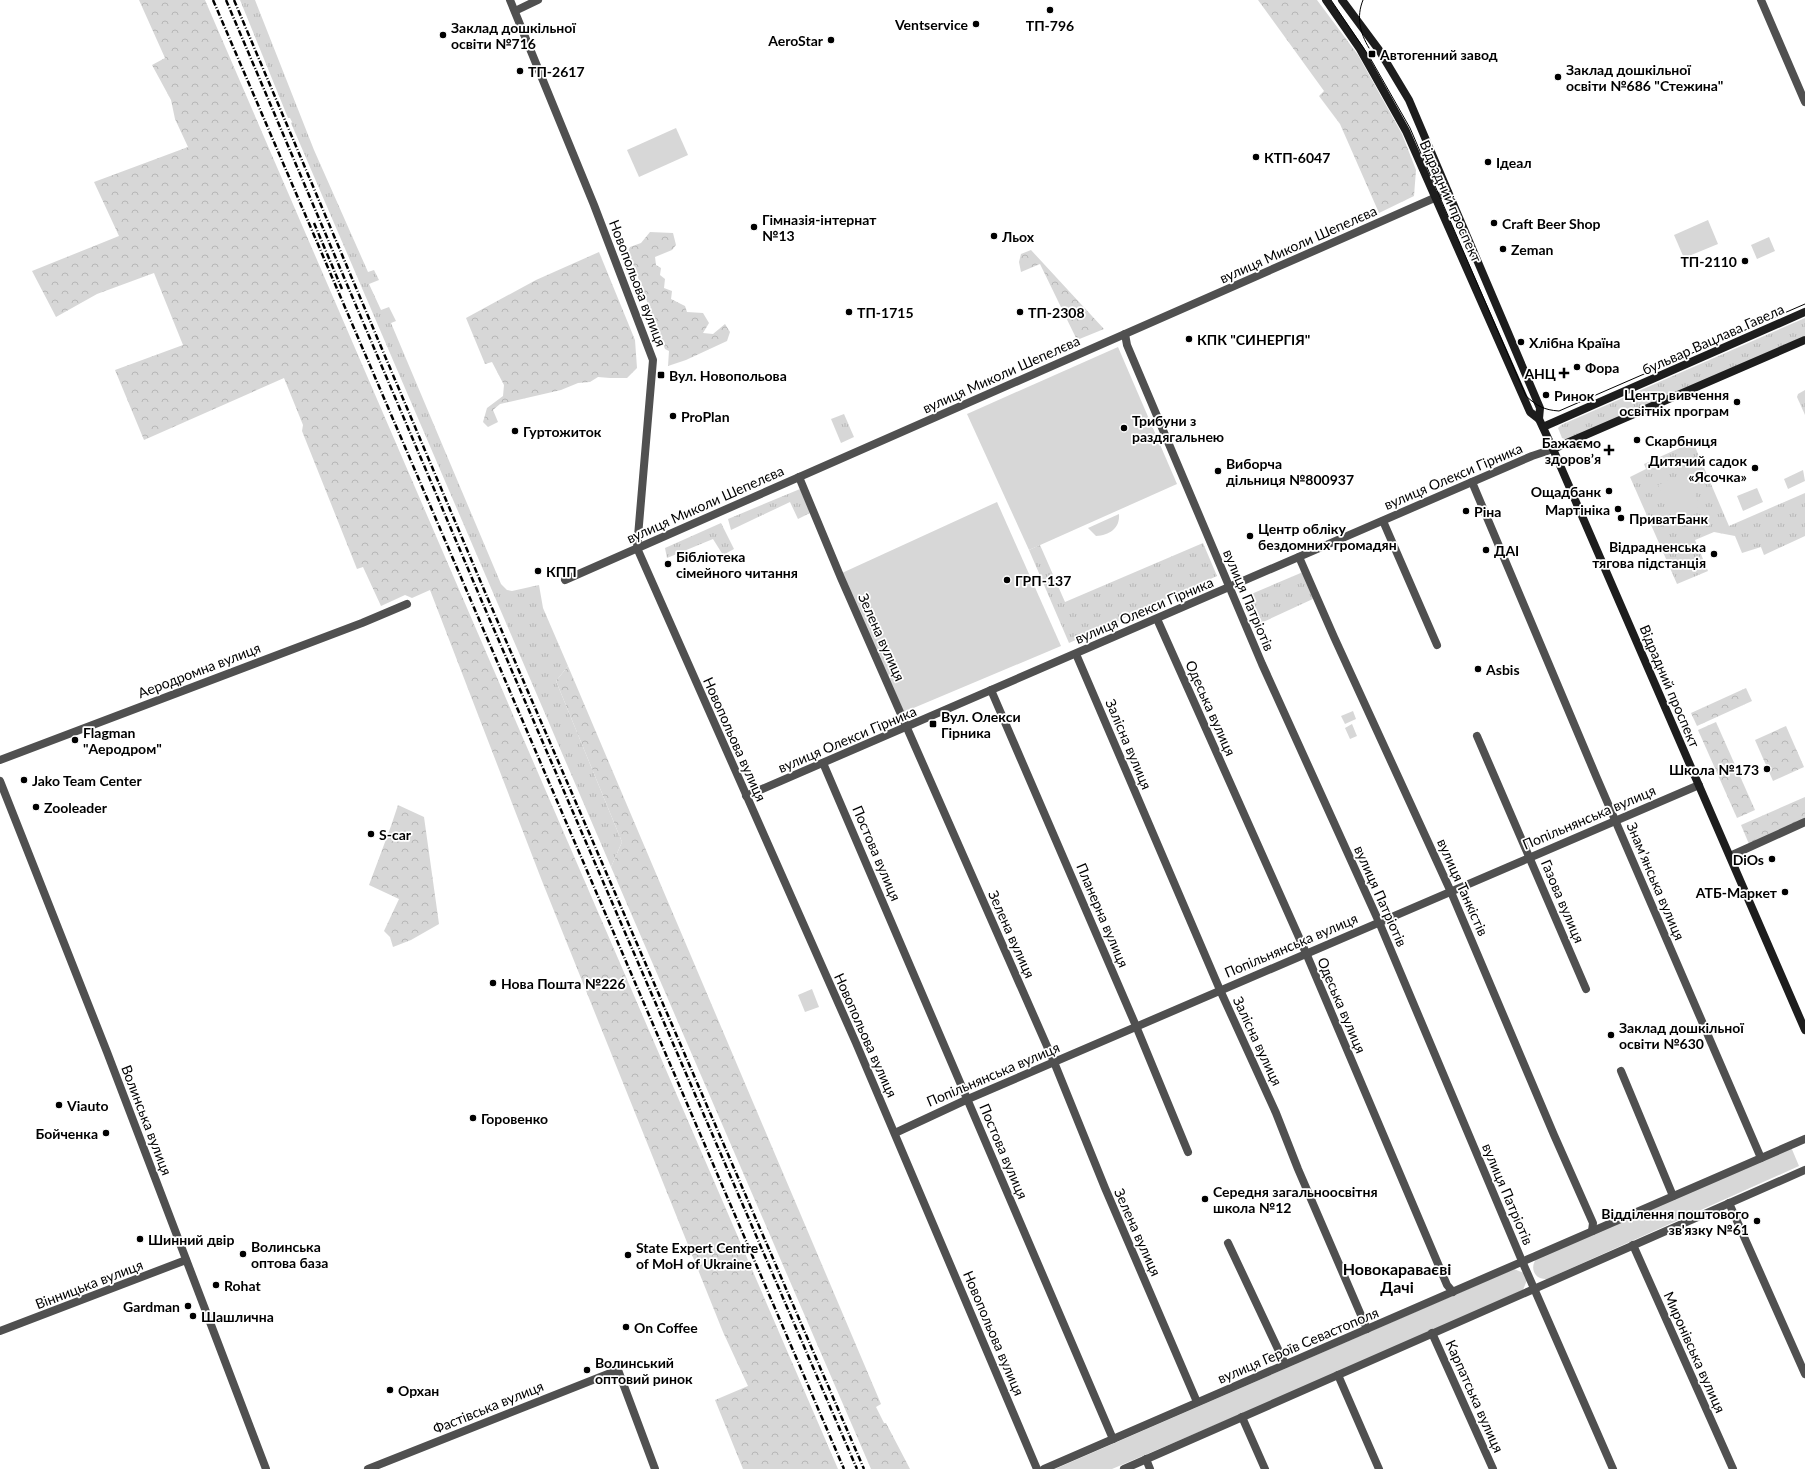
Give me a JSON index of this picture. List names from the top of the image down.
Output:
{
  "streets": {
    "main road": ["Відрадний проспект", "бульвар Вацлава Гавела"],
    "street": [
      "вулиця Миколи Шепелєва",
      "Новопольова вулиця",
      "вулиця Олекси Гірника",
      "вулиця Патріотів",
      "Зелена вулиця",
      "Аеродромна вулиця",
      "Одеська вулиця",
      "Залісна вулиця",
      "Попільнянська вулиця",
      "Постова вулиця",
      "Знамʼянська вулиця",
      "вулиця Танкістів",
      "Газова вулиця",
      "Планерна вулиця",
      "Волинська вулиця",
      "Вінницька вулиця",
      "вулиця Героїв Севастополя",
      "Миронівська вулиця",
      "Карпатська вулиця",
      "Фастівська вулиця"
    ]
  },
  "crossings": [
    ["Відрадний проспект", "вулиця Миколи Шепелєва"],
    ["Відрадний проспект", "бульвар Вацлава Гавела"],
    ["Відрадний проспект", "вулиця Олекси Гірника"],
    ["Відрадний проспект", "Попільнянська вулиця"],
    ["вулиця Миколи Шепелєва", "Новопольова вулиця"],
    ["вулиця Миколи Шепелєва", "вулиця Патріотів"],
    ["вулиця Миколи Шепелєва", "Зелена вулиця"],
    ["Новопольова вулиця", "вулиця Олекси Гірника"],
    ["Новопольова вулиця", "Попільнянська вулиця"],
    ["вулиця Олекси Гірника", "вулиця Патріотів"],
    ["вулиця Олекси Гірника", "Зелена вулиця"],
    ["вулиця Олекси Гірника", "Одеська вулиця"],
    ["вулиця Олекси Гірника", "Залісна вулиця"],
    ["вулиця Олекси Гірника", "Постова вулиця"],
    ["вулиця Олекси Гірника", "Знамʼянська вулиця"],
    ["вулиця Олекси Гірника", "вулиця Танкістів"],
    ["вулиця Олекси Гірника", "Планерна вулиця"],
    ["вулиця Патріотів", "Попільнянська вулиця"],
    ["вулиця Патріотів", "вулиця Героїв Севастополя"],
    ["Зелена вулиця", "Попільнянська вулиця"],
    ["Зелена вулиця", "вулиця Героїв Севастополя"],
    ["Одеська вулиця", "Попільнянська вулиця"],
    ["Одеська вулиця", "вулиця Героїв Севастополя"],
    ["Залісна вулиця", "Попільнянська вулиця"],
    ["Залісна вулиця", "вулиця Героїв Севастополя"],
    ["Попільнянська вулиця", "Постова вулиця"],
    ["Попільнянська вулиця", "Знамʼянська вулиця"],
    ["Попільнянська вулиця", "вулиця Танкістів"],
    ["Попільнянська вулиця", "Газова вулиця"],
    ["Попільнянська вулиця", "Планерна вулиця"],
    ["Постова вулиця", "вулиця Героїв Севастополя"],
    ["Знамʼянська вулиця", "вулиця Героїв Севастополя"],
    ["вулиця Танкістів", "вулиця Героїв Севастополя"],
    ["Волинська вулиця", "Вінницька вулиця"]
  ],
  "districts": ["Новокараваєві Дачі"],
  "places": {
    "other": [
      "ТП-796",
      "Ventservice",
      "Заклад дошкільної освіти №716",
      "AeroStar",
      "ТП-2617",
      "Заклад дошкільної освіти №686 \"Стежина\"",
      "КТП-6047",
      "Ідеал",
      "Craft Beer Shop",
      "Гімназія-інтернат №13",
      "Льох",
      "Zeman",
      "ТП-2110",
      "ТП-1715",
      "ТП-2308",
      "КПК \"СИНЕРГІЯ\"",
      "Хлібна Країна",
      "Фора",
      "Ринок",
      "Центр вивчення освітніх програм",
      "ProPlan",
      "Трибуни з раздягальнею",
      "Гуртожиток",
      "Скарбниця",
      "Дитячий садок «Ясочка»",
      "Виборча дільниця №800937",
      "Ощадбанк",
      "Мартініка",
      "Ріна",
      "ПриватБанк",
      "Центр обліку бездомних громадян",
      "ДАІ",
      "Відрадненська тягова підстанція",
      "Бібліотека сімейного читання",
      "КПП",
      "ГРП-137",
      "Asbis",
      "Flagman \"Аеродром\"",
      "Школа №173",
      "Jako Team Center",
      "Zooleader",
      "S-car",
      "DiOs",
      "АТБ-Маркет",
      "Нова Пошта №226",
      "Заклад дошкільної освіти №630",
      "Viauto",
      "Горовенко",
      "Бойченка",
      "Середня загальноосвітня школа №12",
      "Відділення поштового зв'язку №61",
      "Шинний двір",
      "Волинська оптова база",
      "State Expert Centre of MoH of Ukraine",
      "Rohat",
      "Gardman",
      "Шашлична",
      "On Coffee",
      "Волинський оптовий ринок",
      "Орхан"
    ],
    "transit": ["Автогенний завод", "Вул. Новопольова", "Вул. Олекси Гірника"],
    "health": ["АНЦ", "Бажаємо здоровʼя"]
  }
}
